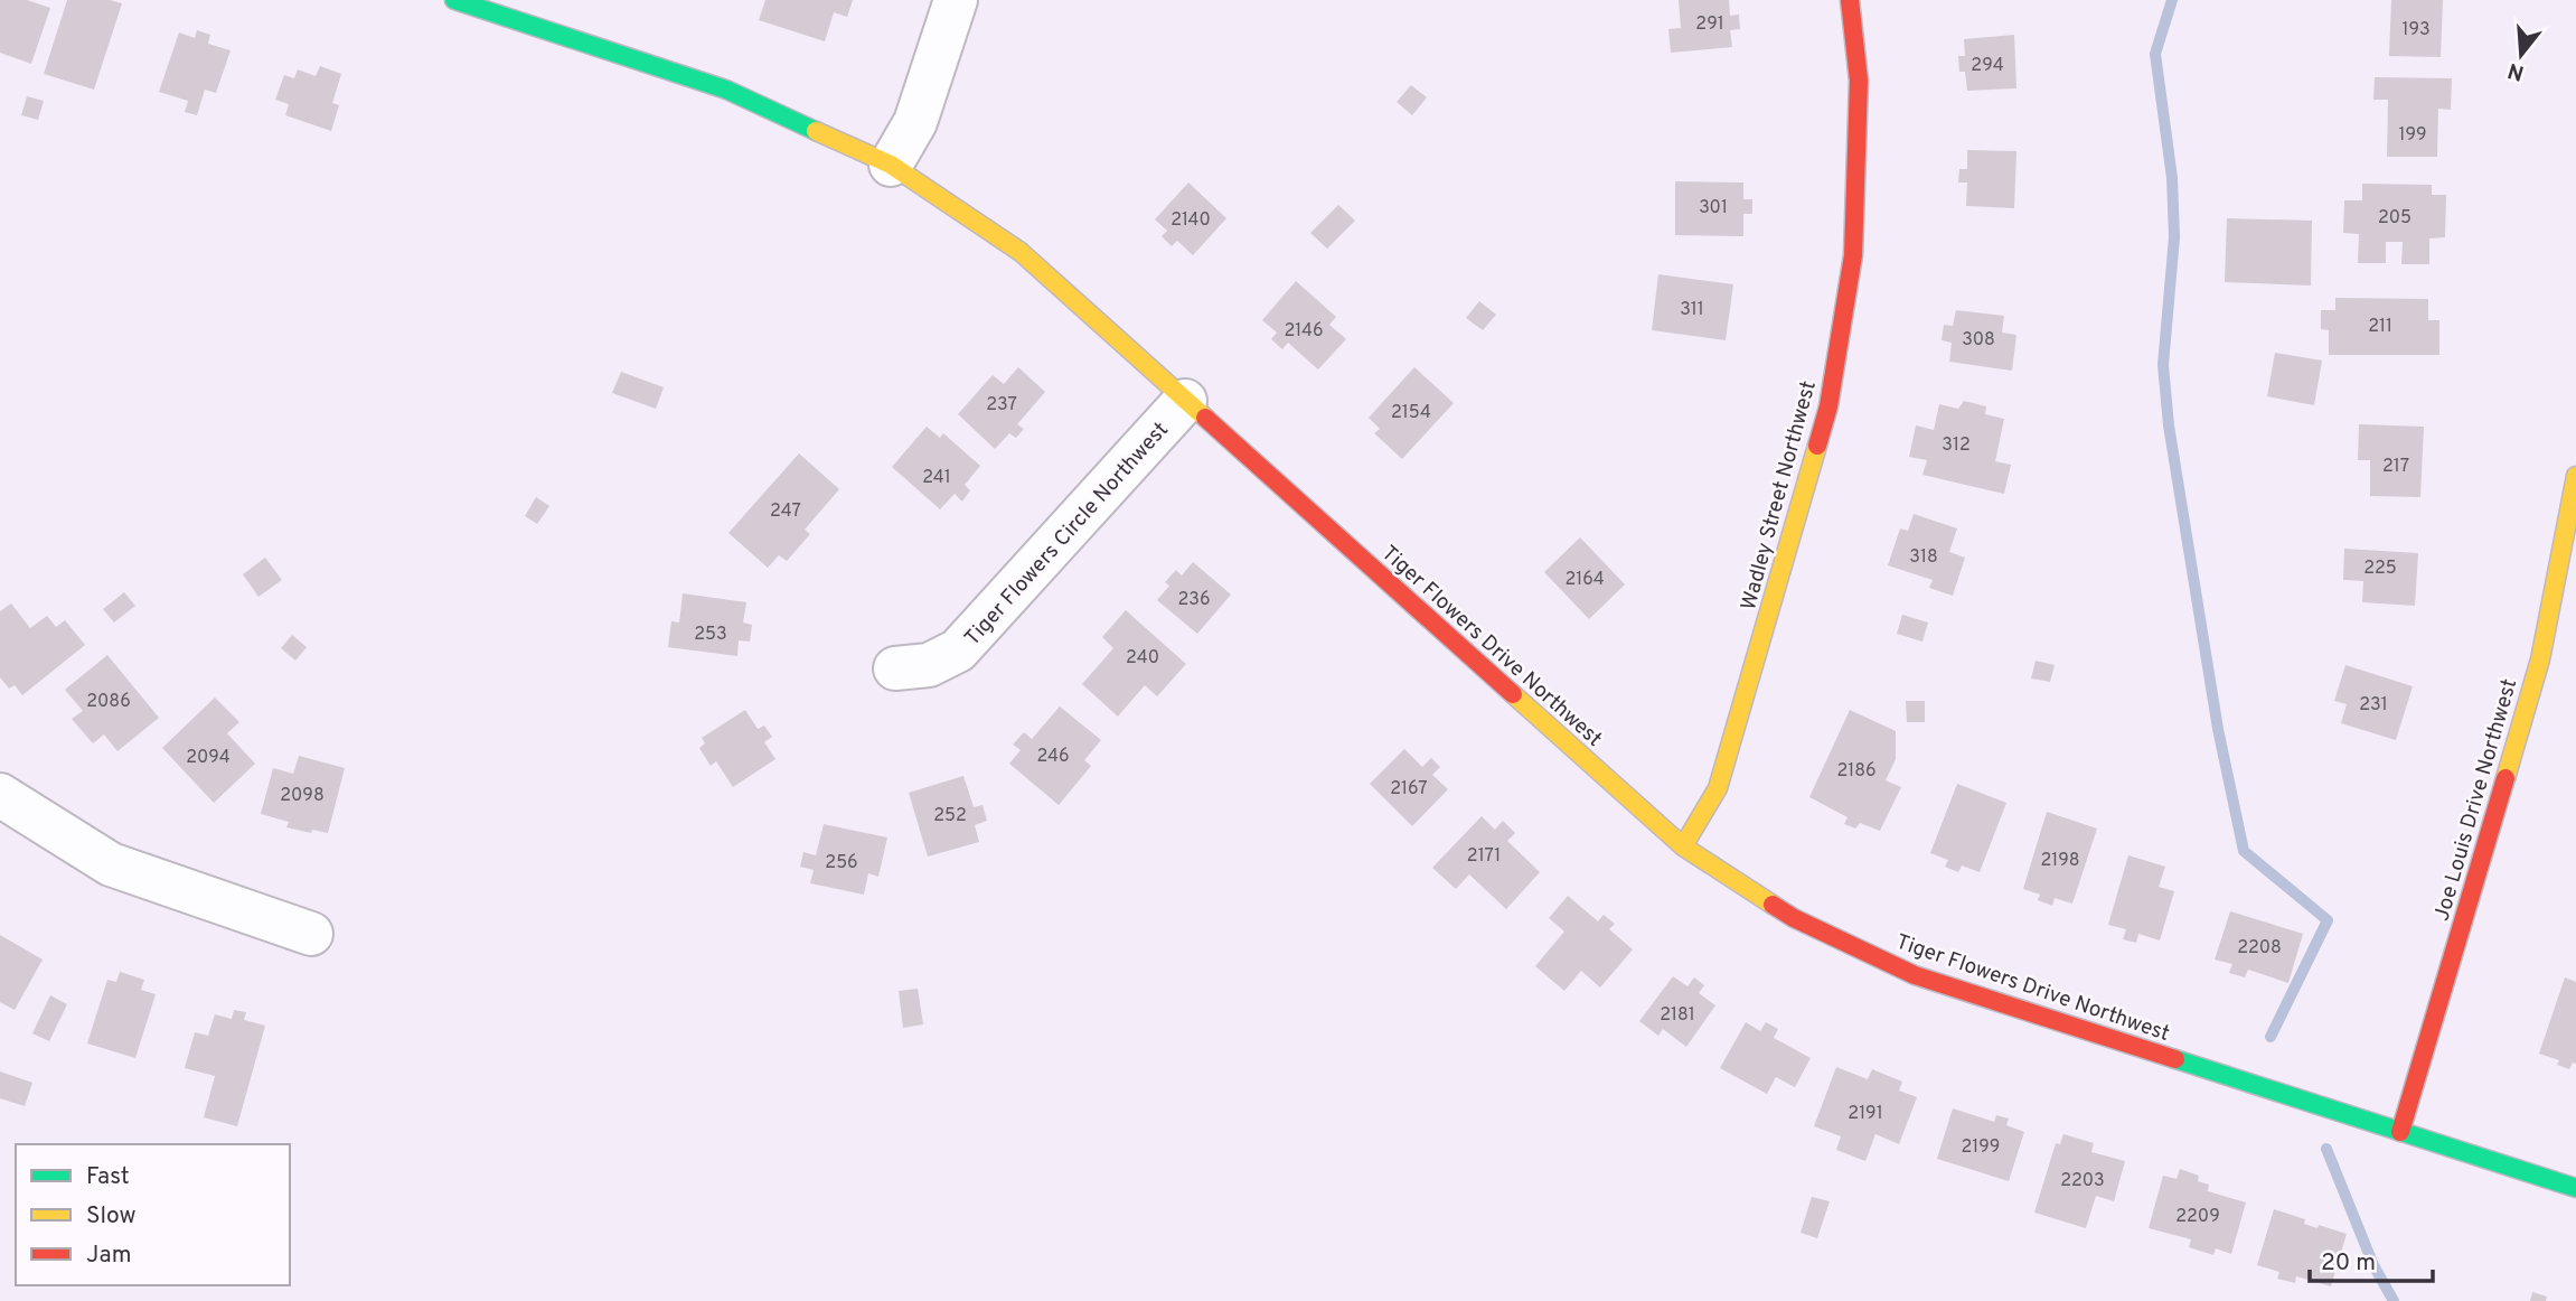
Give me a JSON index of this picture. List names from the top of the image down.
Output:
{
  "streets": {
    "street": [
      "Wadley Street Northwest",
      "Tiger Flowers Circle Northwest",
      "Tiger Flowers Drive Northwest",
      "Joe Louis Drive Northwest"
    ]
  },
  "crossings": [
    ["Wadley Street Northwest", "Tiger Flowers Drive Northwest"],
    ["Tiger Flowers Circle Northwest", "Tiger Flowers Drive Northwest"],
    ["Tiger Flowers Drive Northwest", "Joe Louis Drive Northwest"]
  ],
  "house_numbers": [
    "291",
    "193",
    "294",
    "199",
    "301",
    "205",
    "2140",
    "311",
    "211",
    "2146",
    "308",
    "237",
    "2154",
    "312",
    "217",
    "241",
    "247",
    "318",
    "225",
    "2164",
    "236",
    "253",
    "240",
    "2086",
    "231",
    "246",
    "2094",
    "2186",
    "2167",
    "2098",
    "252",
    "2171",
    "2198",
    "256",
    "2208",
    "2181",
    "2191",
    "2199",
    "2203",
    "2209"
  ],
  "legend": ["Fast", "Slow", "Jam"],
  "scale_bar": "20 m",
  "north": "bottom"
}
